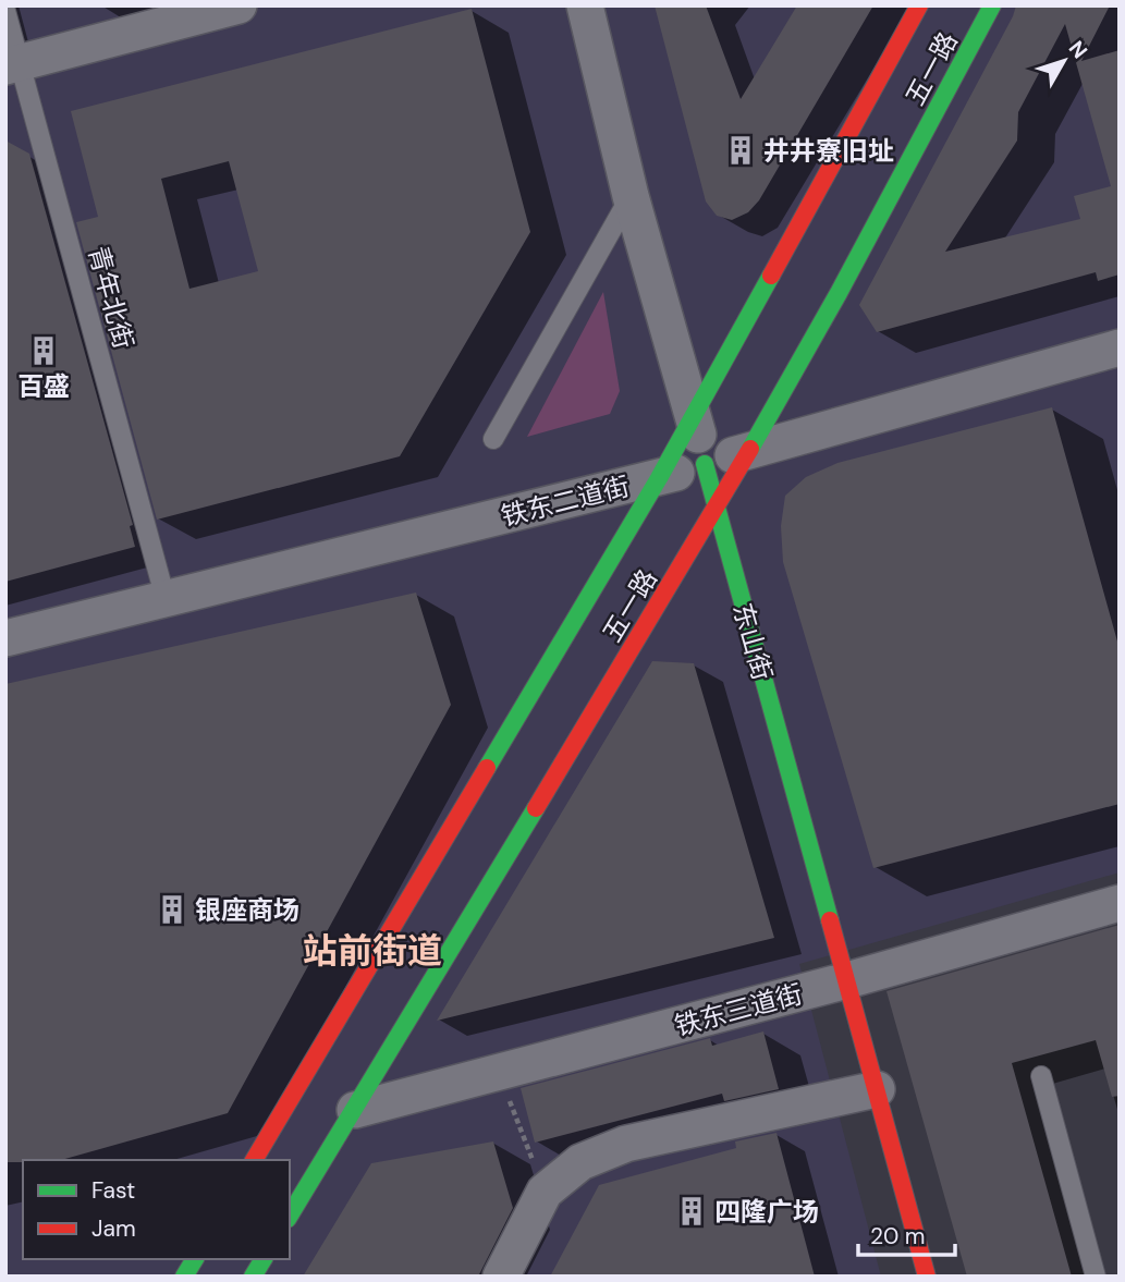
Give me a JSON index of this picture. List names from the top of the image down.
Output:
{
  "streets": {
    "main road": ["五一路", "东山街"],
    "street": ["铁东二道街", "铁东三道街"],
    "lane": ["青年北街"]
  },
  "crossings": [
    ["五一路", "铁东二道街"],
    ["五一路", "东山街"],
    ["五一路", "铁东三道街"],
    ["青年北街", "铁东二道街"],
    ["铁东二道街", "东山街"],
    ["东山街", "铁东三道街"]
  ],
  "districts": ["站前街道"],
  "places": {
    "building": [
      "井井寮旧址",
      "百盛",
      "银座商场",
      "四隆广场"
    ]
  },
  "legend": ["Fast", "Jam"],
  "scale_bar": "20 m",
  "north": "top right"
}
